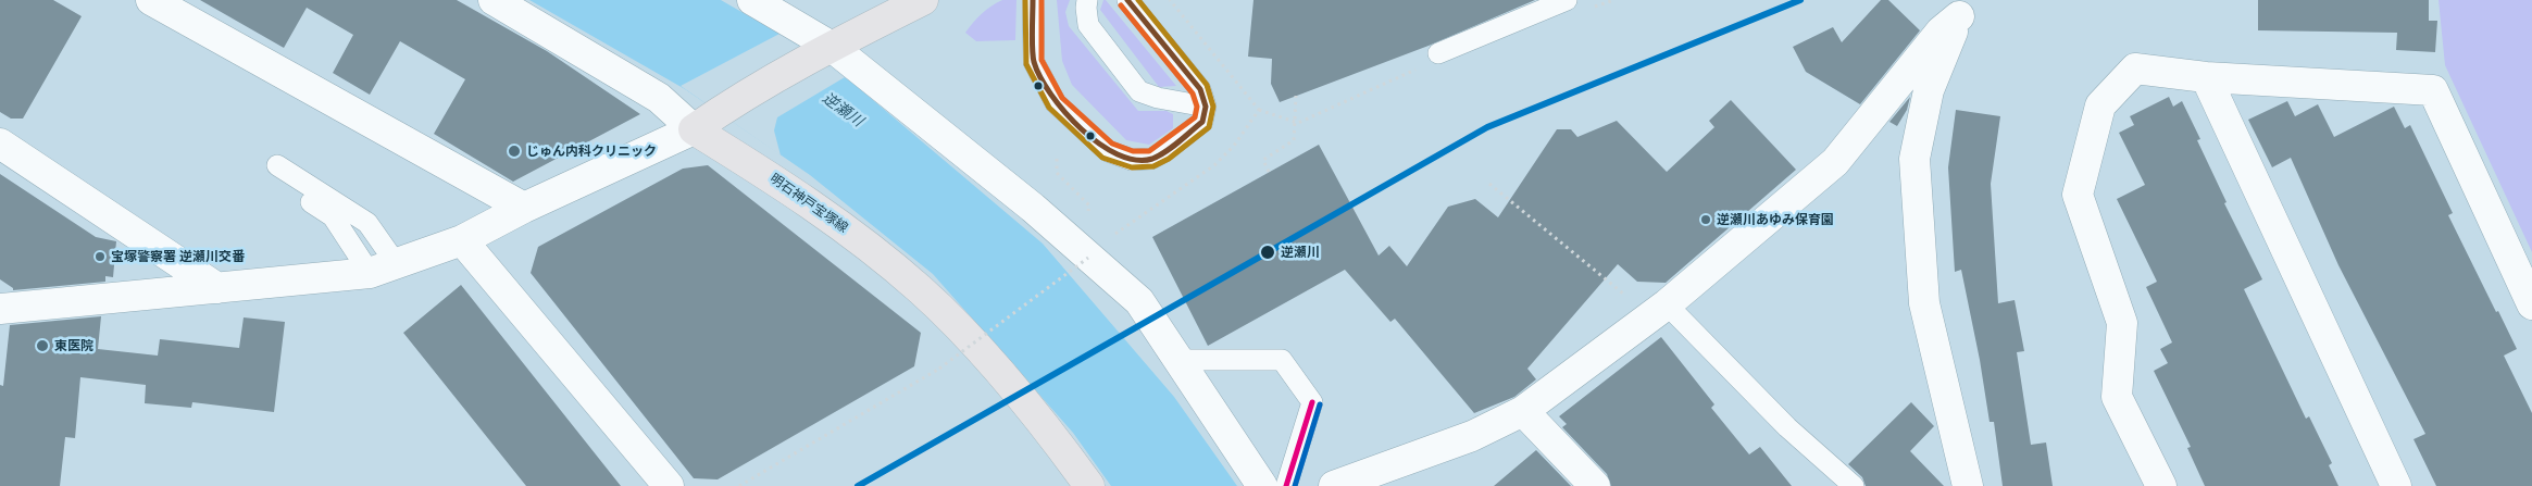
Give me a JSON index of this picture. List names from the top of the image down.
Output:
{
  "streets": {
    "main road": ["明石神戸宝塚線"]
  },
  "water": ["逆瀬川"],
  "places": [
    "じゅん内科クリニック",
    "逆瀬川あゆみ保育園",
    "逆瀬川",
    "宝塚警察署 逆瀬川交番",
    "東医院"
  ]
}
